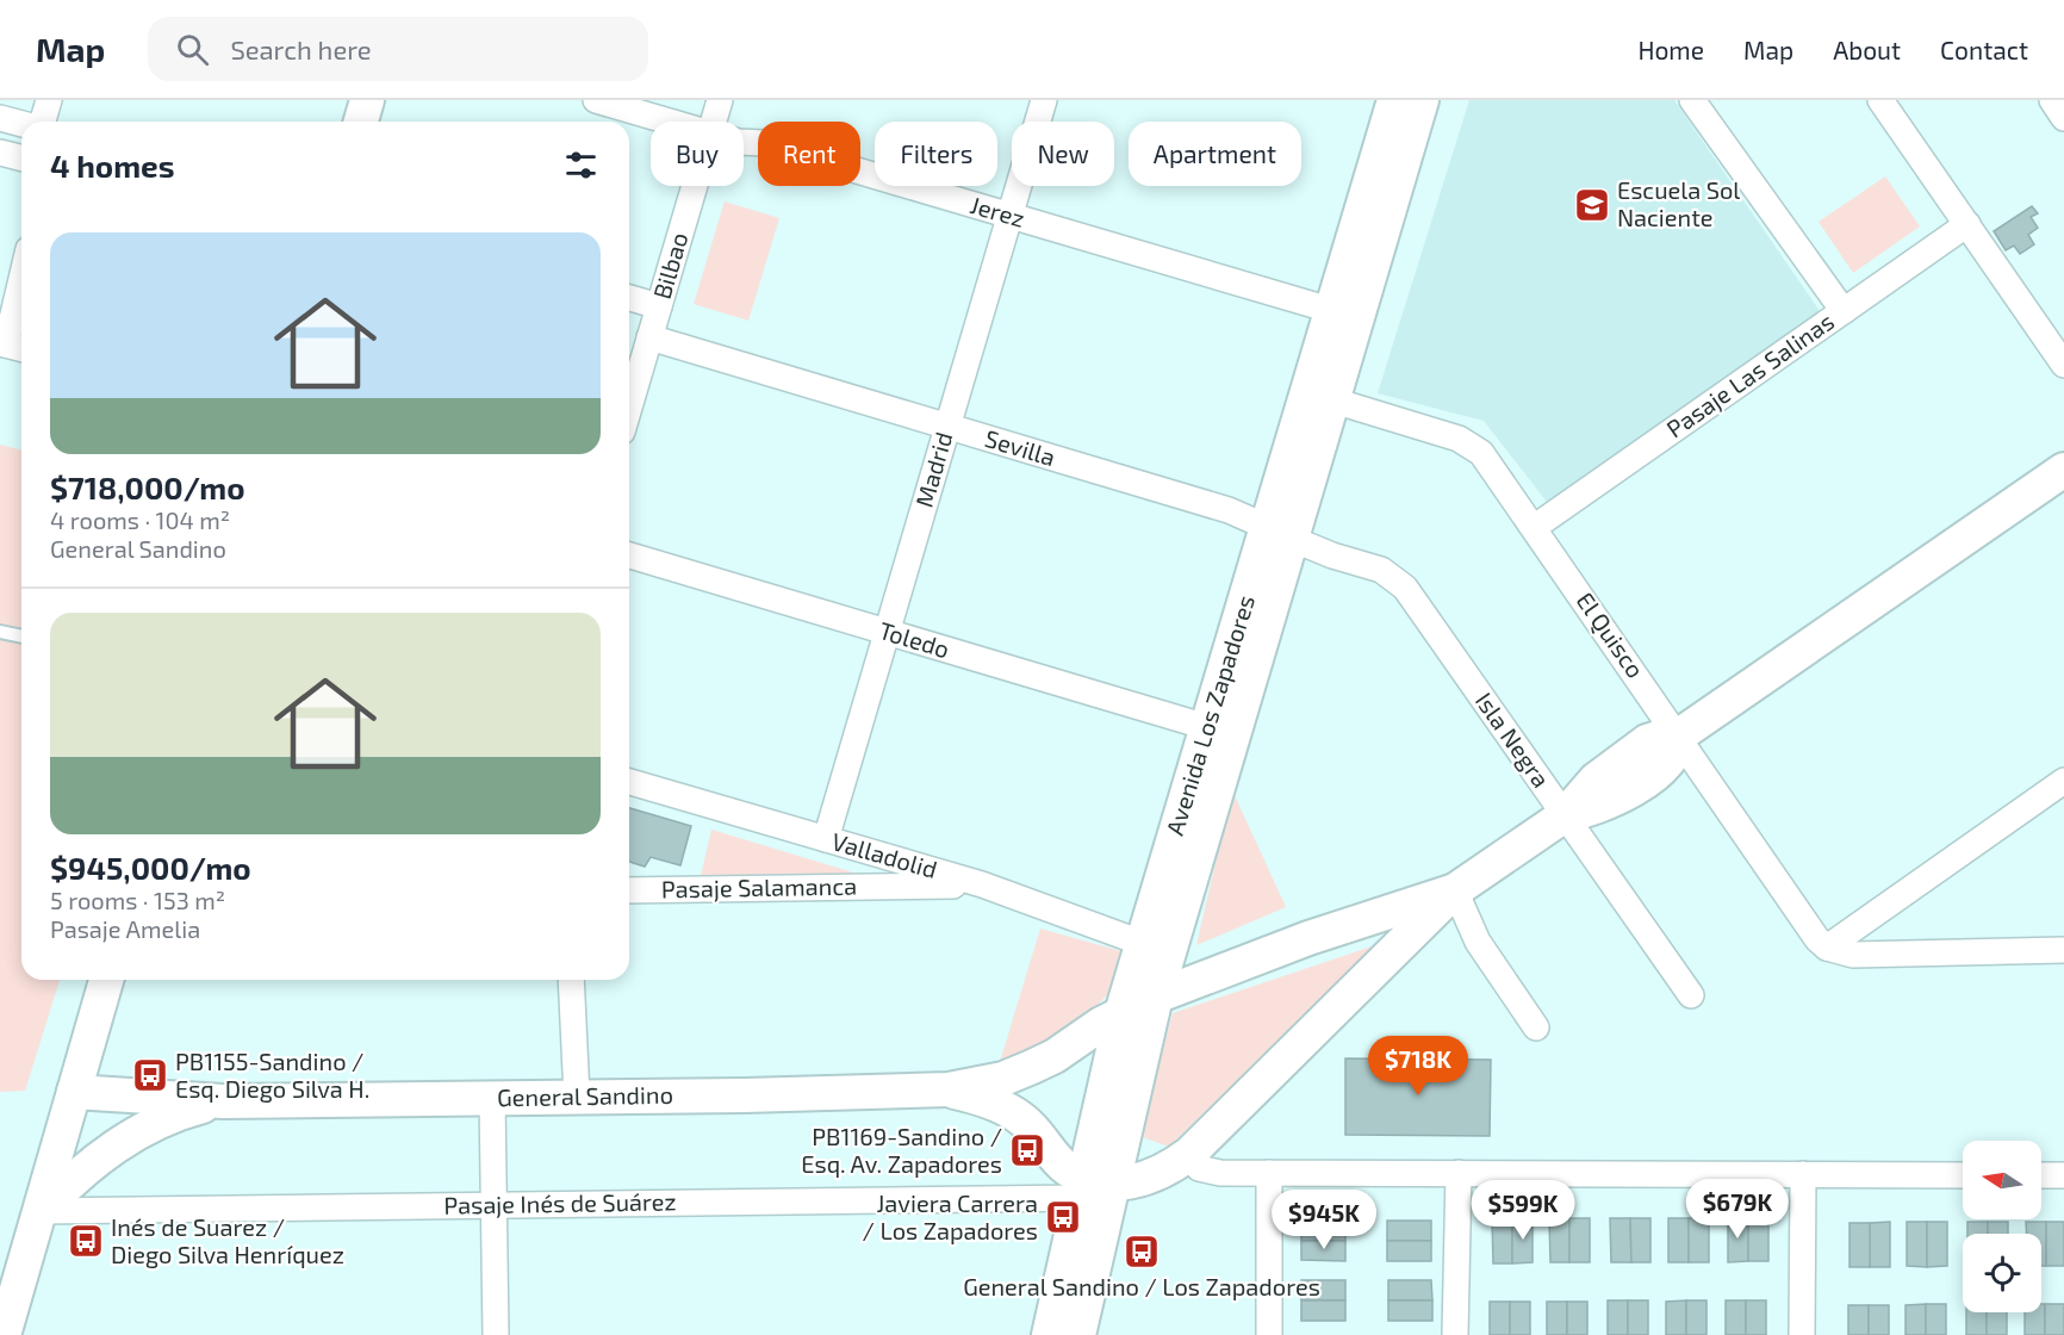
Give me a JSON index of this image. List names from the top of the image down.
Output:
{
  "streets": {
    "main road": ["Avenida Los Zapadores", "General Sandino"],
    "street": [
      "Jerez",
      "Bilbao",
      "Pasaje Las Salinas",
      "Sevilla",
      "Madrid",
      "El Quisco",
      "Toledo",
      "Isla Negra",
      "Valladolid",
      "Pasaje Salamanca",
      "Pasaje Inés de Suárez"
    ]
  },
  "crossings": [
    ["Jerez", "Madrid"],
    ["Jerez", "Avenida Los Zapadores"],
    ["Bilbao", "Sevilla"],
    ["Pasaje Las Salinas", "El Quisco"],
    ["Sevilla", "Madrid"],
    ["Sevilla", "Avenida Los Zapadores"],
    ["Sevilla", "Isla Negra"],
    ["Madrid", "Toledo"],
    ["Madrid", "Valladolid"],
    ["El Quisco", "Avenida Los Zapadores"],
    ["Toledo", "Avenida Los Zapadores"],
    ["Avenida Los Zapadores", "Isla Negra"],
    ["Avenida Los Zapadores", "Valladolid"],
    ["Avenida Los Zapadores", "General Sandino"],
    ["Avenida Los Zapadores", "Pasaje Inés de Suárez"],
    ["Valladolid", "Pasaje Salamanca"],
    ["General Sandino", "Pasaje Inés de Suárez"]
  ],
  "places": {
    "school or university": ["Escuela Sol Naciente"],
    "bus stop": [
      "PB1155-Sandino / Esq. Diego Silva H.",
      "PB1169-Sandino / Esq. Av. Zapadores",
      "Javiera Carrera / Los Zapadores",
      "Inés de Suarez / Diego Silva Henríquez",
      "General Sandino / Los Zapadores"
    ]
  },
  "north": "left",
  "page": {
    "header": "Map",
    "search": "Search here",
    "nav": [
      "Home",
      "Map",
      "About",
      "Contact"
    ],
    "chip": [
      "Buy",
      "Rent",
      "Filters",
      "New",
      "Apartment"
    ],
    "heading": "4 homes",
    "list": [
      {
        "name": "$718,000/mo",
        "note": "4 rooms · 104 m² · General Sandino"
      },
      {
        "name": "$945,000/mo",
        "note": "5 rooms · 153 m² · Pasaje Amelia"
      }
    ],
    "price": [
      "$718K",
      "$679K",
      "$599K",
      "$945K"
    ]
  }
}
